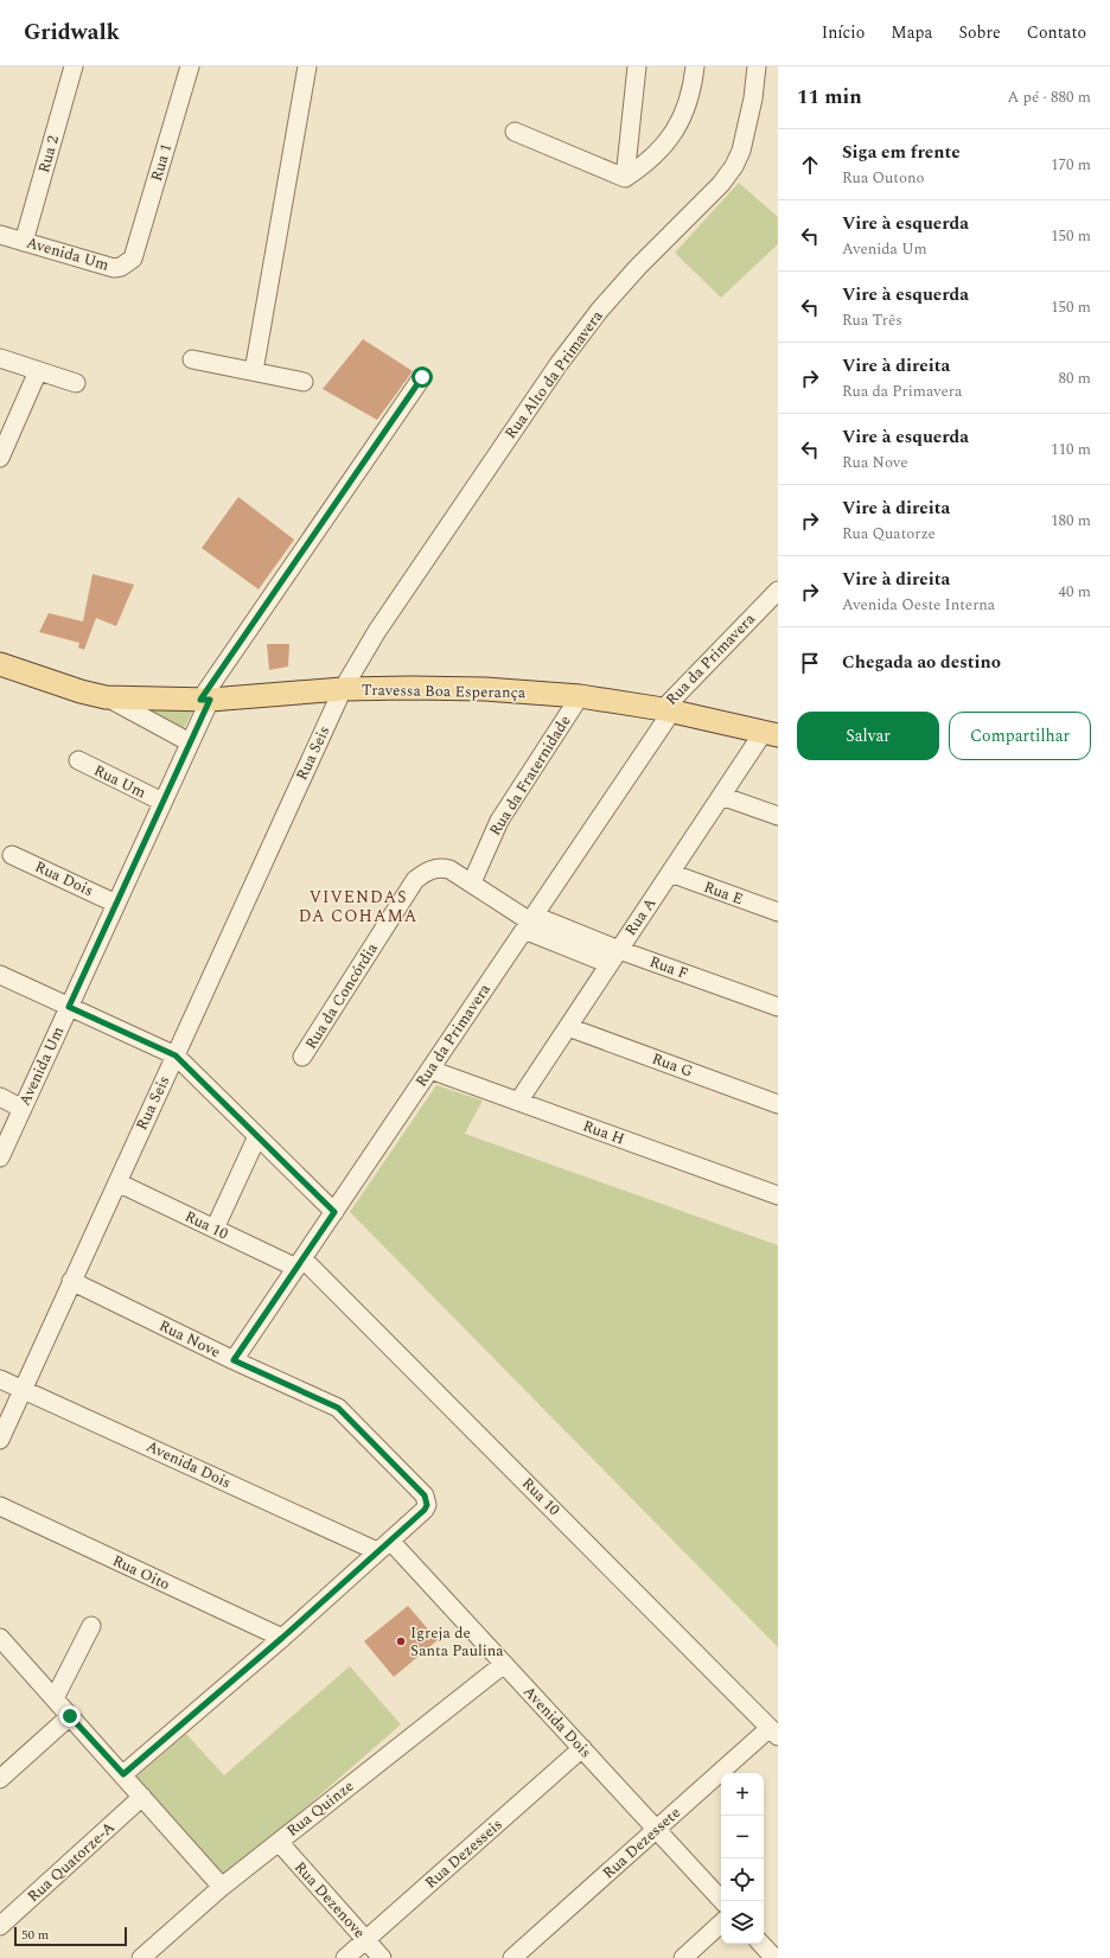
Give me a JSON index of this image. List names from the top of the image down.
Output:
{
  "streets": {
    "main road": ["Travessa Boa Esperança"],
    "street": [
      "Rua 2",
      "Rua 1",
      "Avenida Um",
      "Rua Alto da Primavera",
      "Rua da Primavera",
      "Rua Seis",
      "Rua da Fraternidade",
      "Rua Um",
      "Rua Dois",
      "Rua E",
      "Rua A",
      "Rua F",
      "Rua da Concórdia",
      "Rua G",
      "Rua H",
      "Rua 10",
      "Rua Nove",
      "Avenida Dois",
      "Rua Oito",
      "Rua Quinze",
      "Rua Dezessete",
      "Rua Dezesseis",
      "Rua Quatorze-A",
      "Rua Dezenove"
    ]
  },
  "crossings": [
    ["Rua 2", "Avenida Um"],
    ["Rua 1", "Avenida Um"],
    ["Avenida Um", "Travessa Boa Esperança"],
    ["Avenida Um", "Rua Um"],
    ["Avenida Um", "Rua Dois"],
    ["Rua Alto da Primavera", "Travessa Boa Esperança"],
    ["Rua Alto da Primavera", "Rua Seis"],
    ["Rua da Primavera", "Travessa Boa Esperança"],
    ["Rua da Primavera", "Rua F"],
    ["Rua da Primavera", "Rua da Concórdia"],
    ["Rua da Primavera", "Rua H"],
    ["Rua da Primavera", "Rua 10"],
    ["Rua da Primavera", "Rua Nove"],
    ["Travessa Boa Esperança", "Rua Seis"],
    ["Travessa Boa Esperança", "Rua da Fraternidade"],
    ["Travessa Boa Esperança", "Rua A"],
    ["Rua Seis", "Rua 10"],
    ["Rua Seis", "Rua Nove"],
    ["Rua Seis", "Avenida Dois"],
    ["Rua da Fraternidade", "Rua da Concórdia"],
    ["Rua E", "Rua A"],
    ["Rua A", "Rua F"],
    ["Rua A", "Rua G"],
    ["Rua A", "Rua H"],
    ["Rua F", "Rua da Concórdia"],
    ["Rua 10", "Rua Dezessete"],
    ["Rua Nove", "Avenida Dois"],
    ["Avenida Dois", "Rua Quinze"],
    ["Avenida Dois", "Rua Dezessete"],
    ["Avenida Dois", "Rua Dezesseis"],
    ["Rua Quinze", "Rua Dezenove"],
    ["Rua Dezesseis", "Rua Dezenove"]
  ],
  "districts": ["VIVENDAS DA COHAMA"],
  "places": ["Igreja de Santa Paulina"],
  "scale_bar": "50 m",
  "page": {
    "header": "Gridwalk",
    "nav": [
      "Início",
      "Mapa",
      "Sobre",
      "Contato"
    ],
    "heading": ["11 min", "A pé · 880 m"],
    "list": [
      ["Siga em frente", "Rua Outono", "170 m"],
      ["Vire à esquerda", "Avenida Um", "150 m"],
      ["Vire à esquerda", "Rua Três", "150 m"],
      ["Vire à direita", "Rua da Primavera", "80 m"],
      ["Vire à esquerda", "Rua Nove", "110 m"],
      ["Vire à direita", "Rua Quatorze", "180 m"],
      ["Vire à direita", "Avenida Oeste Interna", "40 m"],
      "Chegada ao destino"
    ],
    "buttons": ["Salvar", "Compartilhar"],
    "map_buttons": ["+", "−"],
    "scale": "50 m"
  }
}
